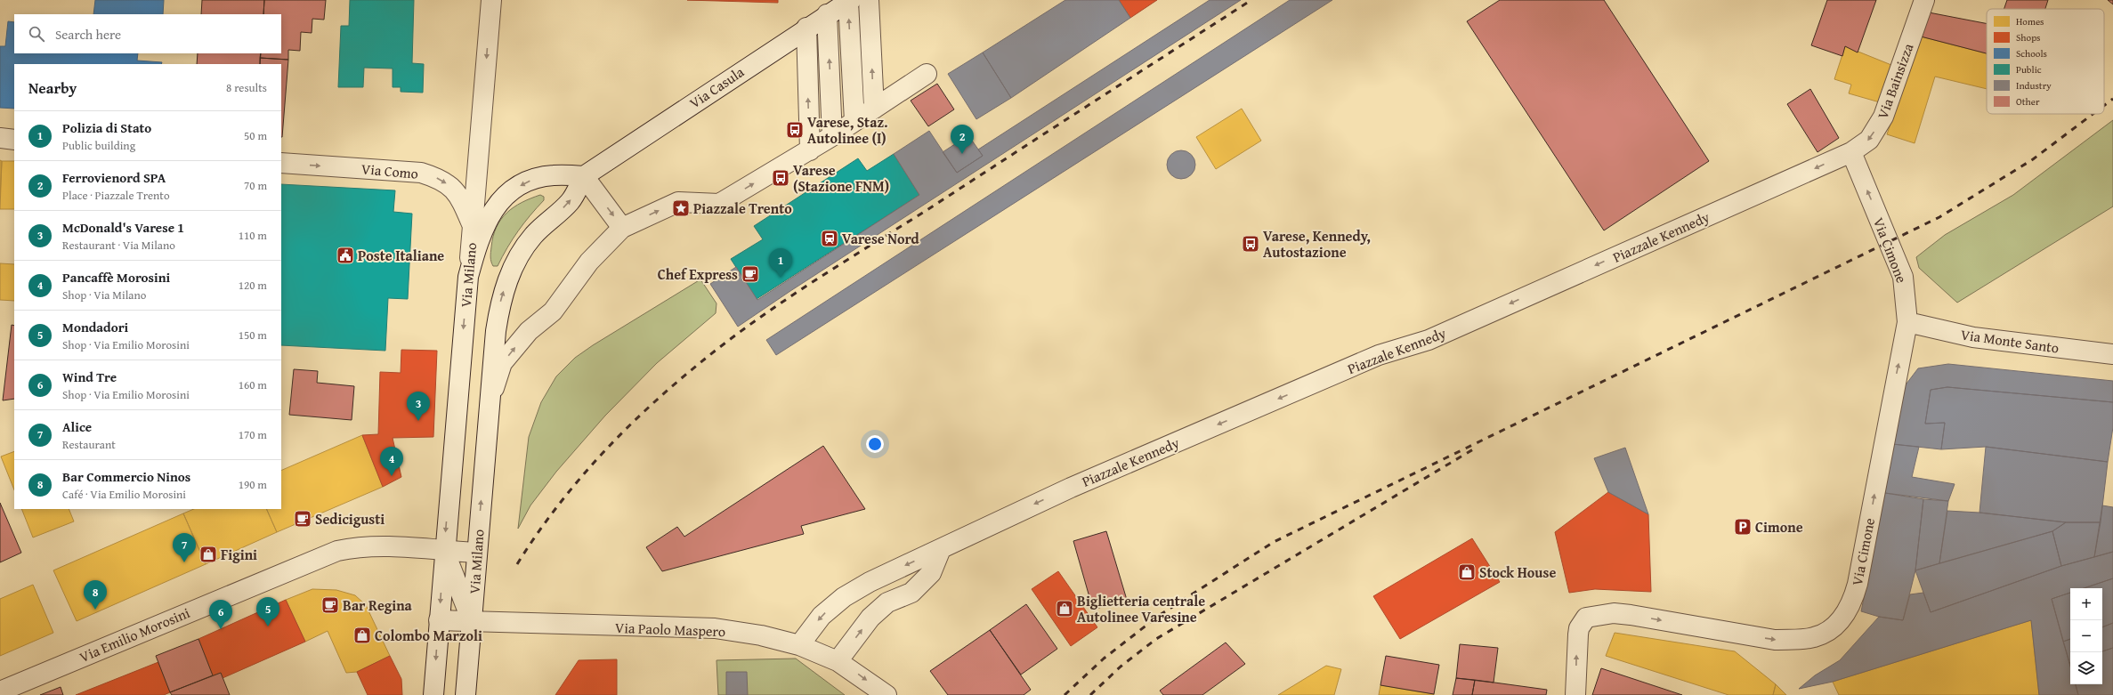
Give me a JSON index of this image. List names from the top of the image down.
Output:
{
  "streets": {
    "street": [
      "Via Bainsizza",
      "Via Casula",
      "Via Como",
      "Piazzale Kennedy",
      "Via Cimone",
      "Via Milano",
      "Via Monte Santo",
      "Via Paolo Maspero",
      "Via Emilio Morosini"
    ]
  },
  "crossings": [
    ["Via Bainsizza", "Piazzale Kennedy"],
    ["Via Bainsizza", "Via Cimone"],
    ["Via Casula", "Via Milano"],
    ["Via Como", "Via Milano"],
    ["Piazzale Kennedy", "Via Cimone"],
    ["Piazzale Kennedy", "Via Paolo Maspero"],
    ["Via Cimone", "Via Monte Santo"],
    ["Via Milano", "Via Paolo Maspero"],
    ["Via Milano", "Via Emilio Morosini"]
  ],
  "one_way": ["Via Bainsizza", "Via Como", "Piazzale Kennedy"],
  "places": {
    "bus stop": ["Varese, Staz. Autolinee (I)", "Varese (Stazione FNM)", "Varese, Kennedy, Autostazione"],
    "place": ["Piazzale Trento"],
    "station": ["Varese Nord"],
    "public building": ["Poste Italiane"],
    "cafe": ["Chef Express", "Sedicigusti", "Bar Regina"],
    "parking": ["Cimone"],
    "shop": [
      "Figini",
      "Stock House",
      "Biglietteria centrale Autolinee Varesine",
      "Colombo Marzoli"
    ]
  },
  "legend": [
    "Homes",
    "Shops",
    "Schools",
    "Public",
    "Industry",
    "Other"
  ],
  "page": {
    "search": "Search here",
    "heading": ["Nearby", "8 results"],
    "list": [
      {
        "mark": "1",
        "name": "Polizia di Stato",
        "note": "Public building",
        "value": "50 m"
      },
      {
        "mark": "2",
        "name": "Ferrovienord SPA",
        "note": "Place · Piazzale Trento",
        "value": "70 m"
      },
      {
        "mark": "3",
        "name": "McDonald's Varese 1",
        "note": "Restaurant · Via Milano",
        "value": "110 m"
      },
      {
        "mark": "4",
        "name": "Pancaffè Morosini",
        "note": "Shop · Via Milano",
        "value": "120 m"
      },
      {
        "mark": "5",
        "name": "Mondadori",
        "note": "Shop · Via Emilio Morosini",
        "value": "150 m"
      },
      {
        "mark": "6",
        "name": "Wind Tre",
        "note": "Shop · Via Emilio Morosini",
        "value": "160 m"
      },
      {
        "mark": "7",
        "name": "Alice",
        "note": "Restaurant",
        "value": "170 m"
      },
      {
        "mark": "8",
        "name": "Bar Commercio Ninos",
        "note": "Café · Via Emilio Morosini",
        "value": "190 m"
      }
    ],
    "pins": [
      "2",
      "1",
      "3",
      "4",
      "7",
      "8",
      "5",
      "6"
    ],
    "map_buttons": ["+", "−"]
  }
}
